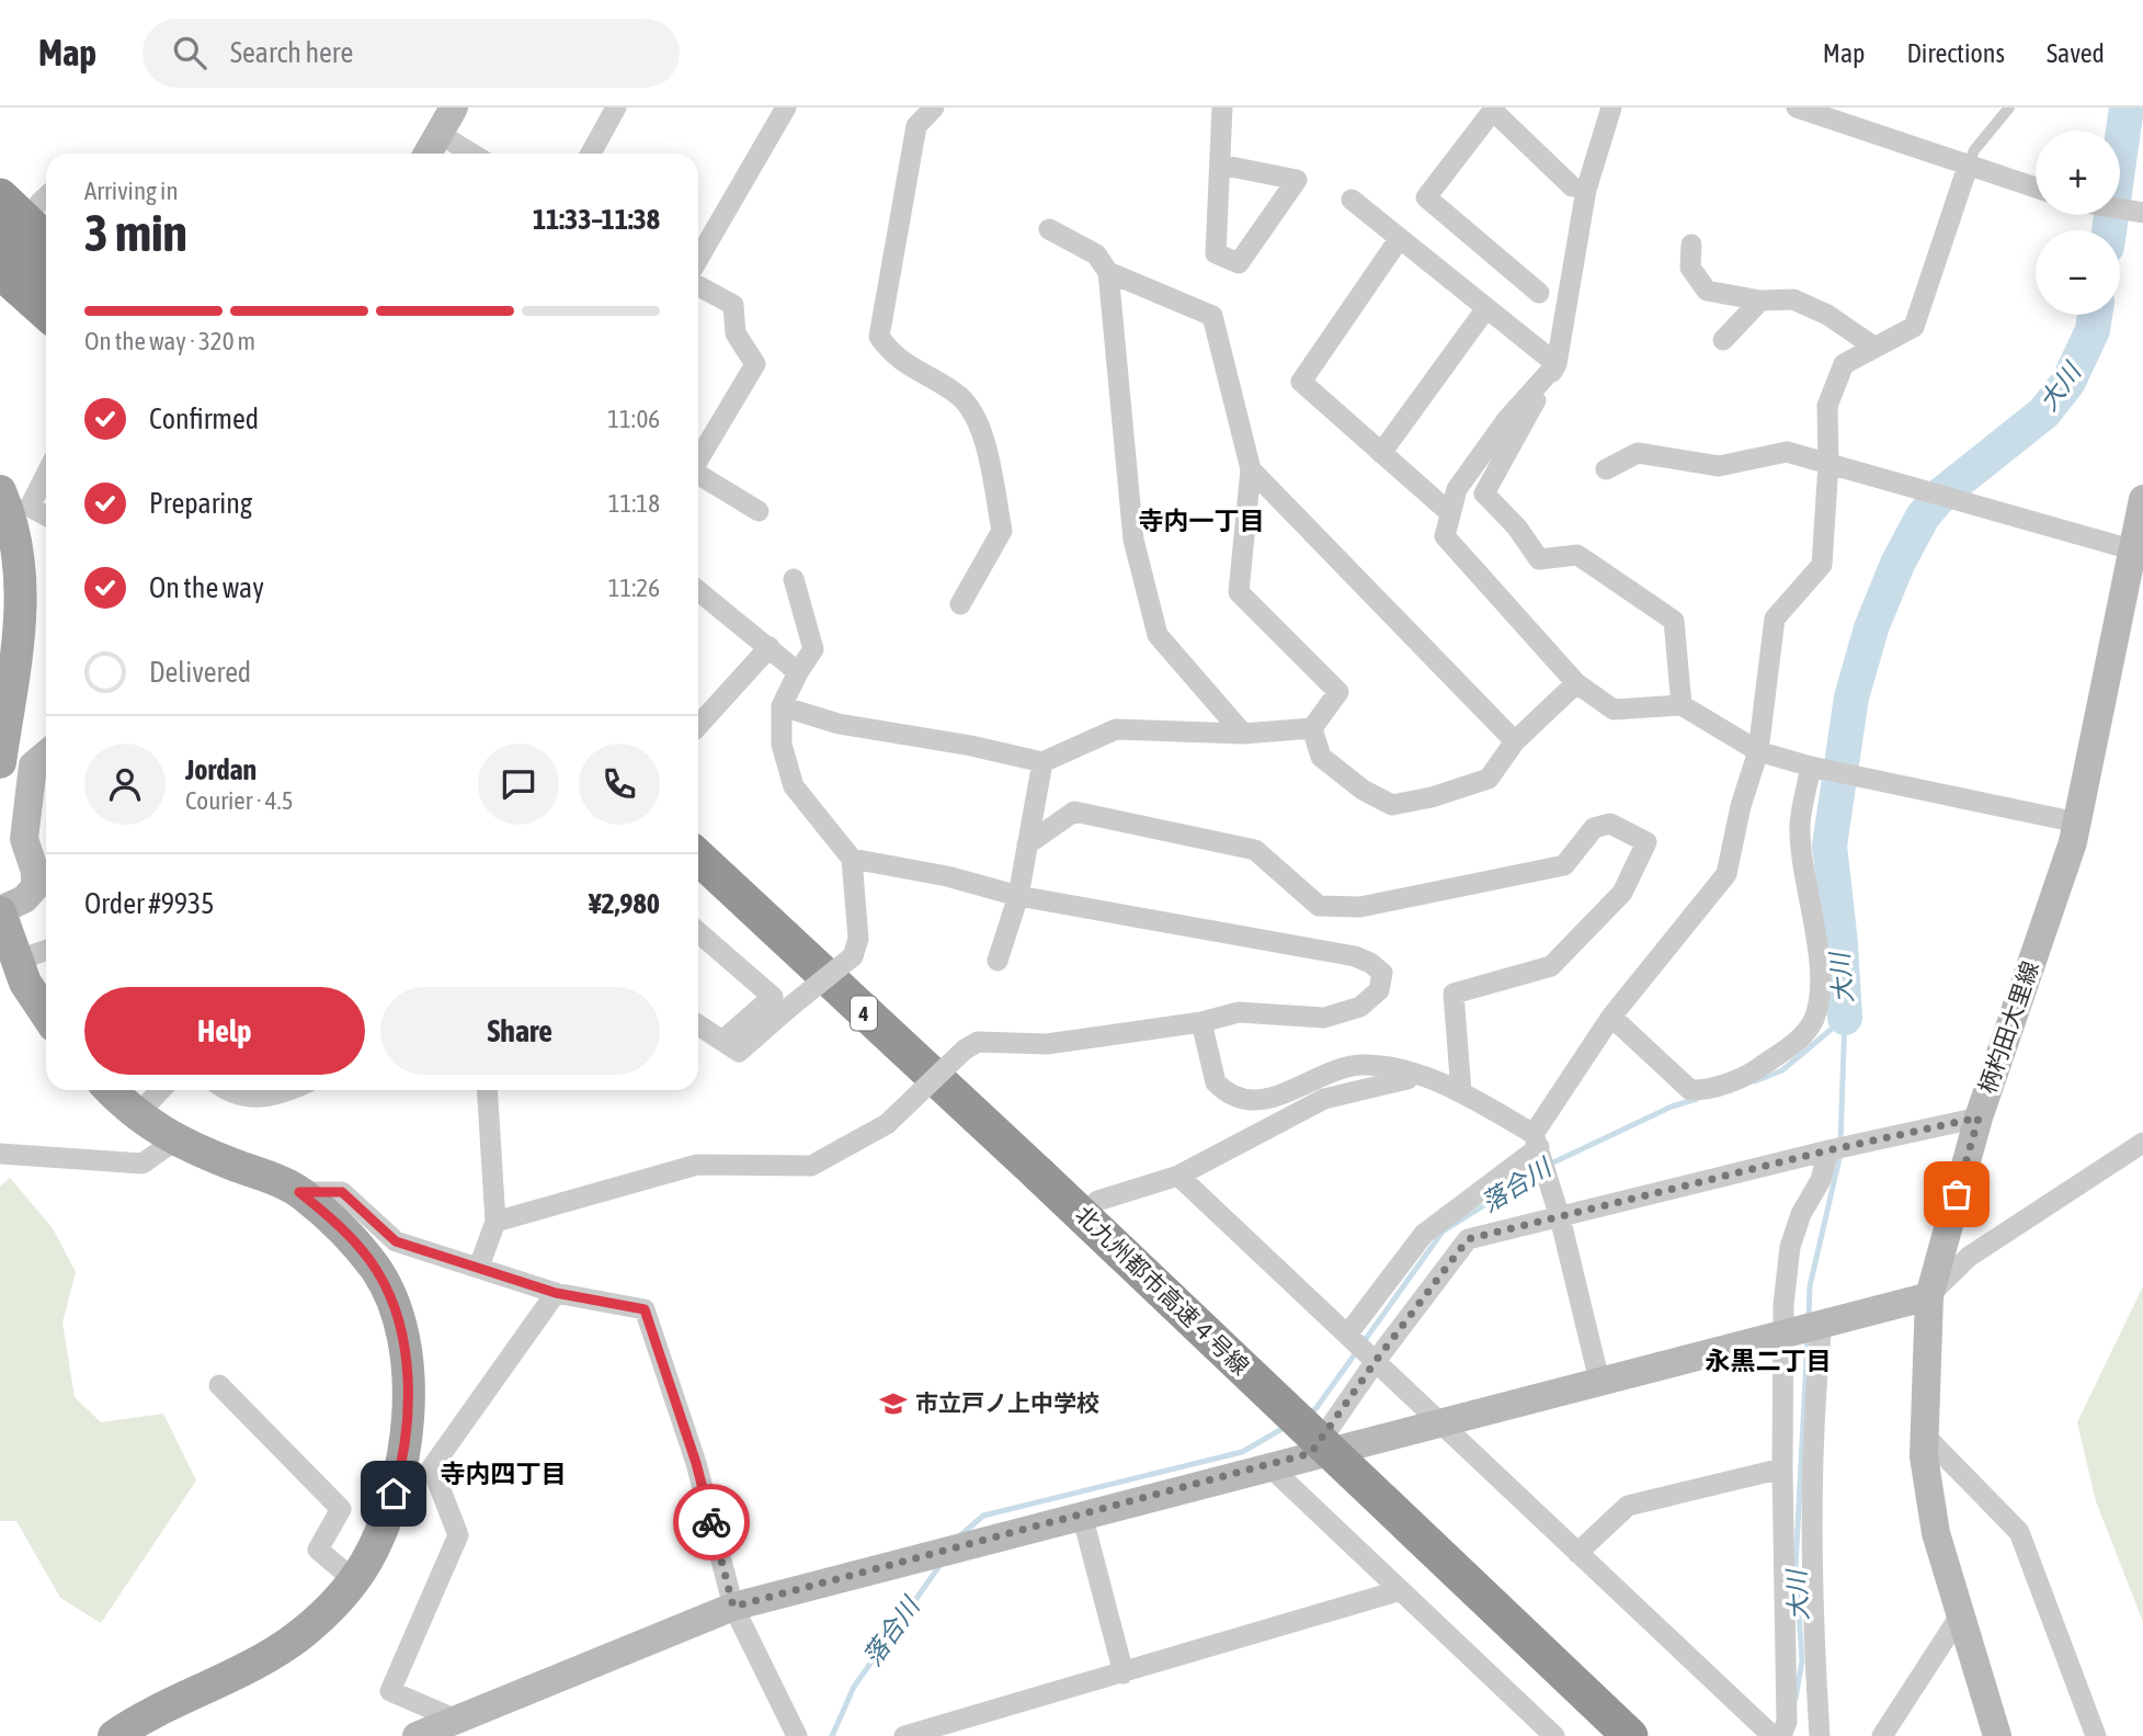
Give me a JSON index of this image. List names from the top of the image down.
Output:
{
  "streets": {
    "highway": ["4", "北九州都市高速４号線"],
    "street": ["柄杓田大里線"]
  },
  "districts": ["寺内一丁目", "永黒二丁目", "寺内四丁目"],
  "water": ["大川", "落合川"],
  "places": {
    "school or university": ["市立戸ノ上中学校"]
  },
  "page": {
    "header": "Map",
    "search": "Search here",
    "nav": ["Map", "Directions", "Saved"],
    "map_buttons": ["+", "−"],
    "heading": ["3 min", "Arriving in", "11:33–11:38"],
    "panel": [
      "Jordan",
      "Courier · 4.5",
      "Order #9935",
      "¥2,980"
    ],
    "bar": "On the way · 320 m",
    "list": [
      ["Confirmed", "11:06"],
      ["Preparing", "11:18"],
      ["On the way", "11:26"],
      "Delivered"
    ],
    "buttons": ["Help", "Share"]
  }
}
